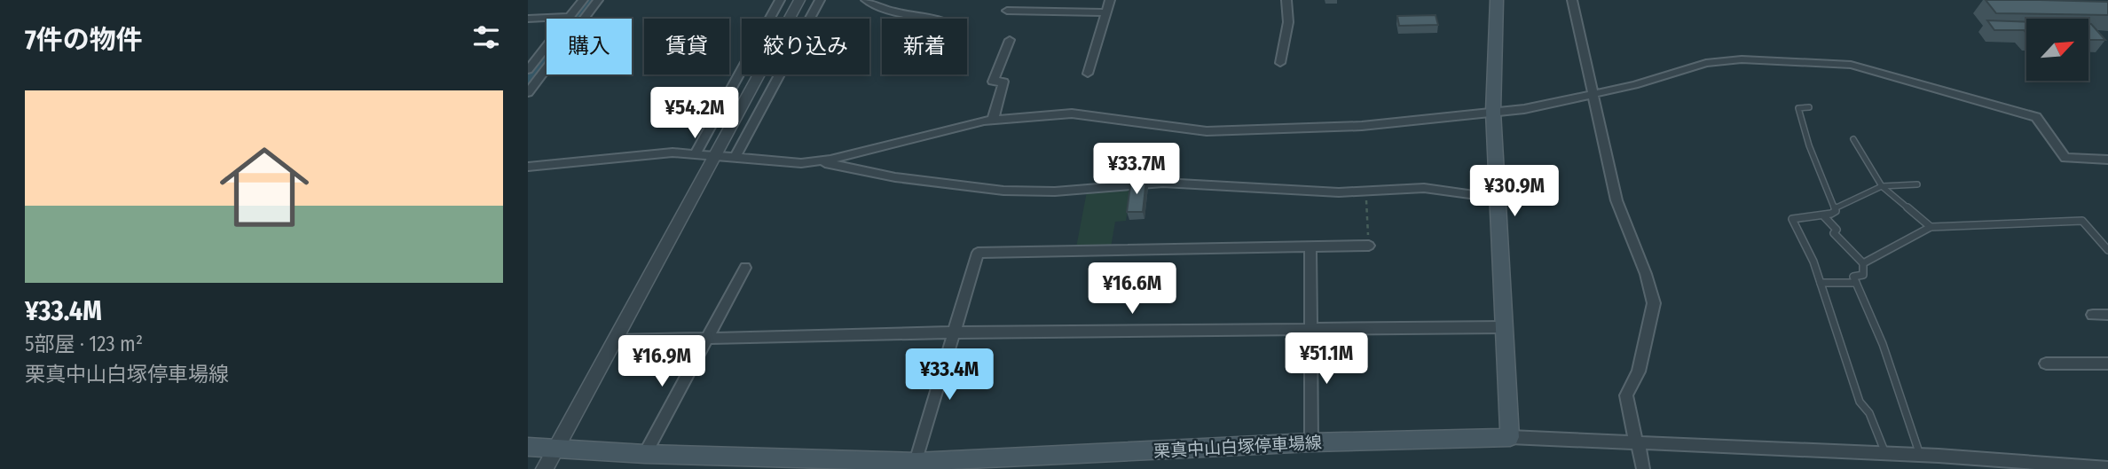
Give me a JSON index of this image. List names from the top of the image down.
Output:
{
  "streets": {
    "main road": ["栗真中山白塚停車場線"]
  },
  "north": "top right",
  "page": {
    "heading": "7件の物件",
    "chip": [
      "購入",
      "賃貸",
      "絞り込み",
      "新着"
    ],
    "list": [
      {
        "name": "¥33.4M",
        "note": "5部屋 · 123 m² · 栗真中山白塚停車場線"
      }
    ],
    "price": [
      "¥54.2M",
      "¥33.7M",
      "¥30.9M",
      "¥16.6M",
      "¥51.1M",
      "¥16.9M",
      "¥33.4M"
    ]
  }
}
